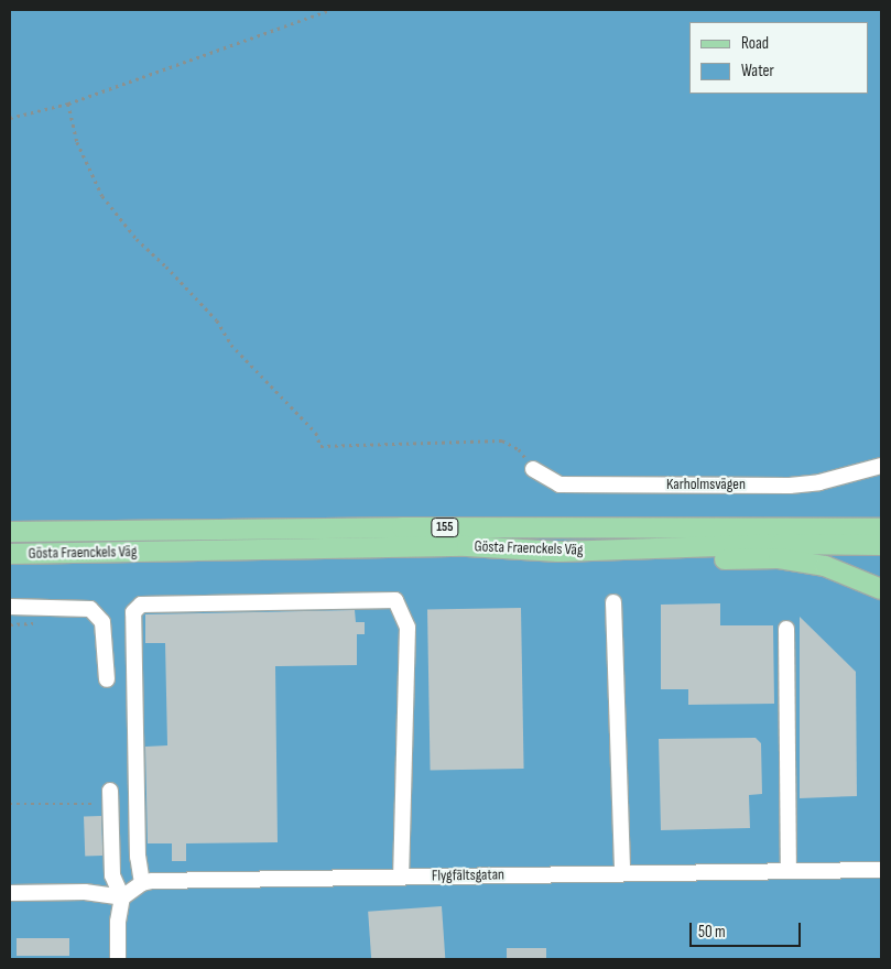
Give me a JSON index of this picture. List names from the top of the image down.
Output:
{
  "streets": {
    "main road": ["155", "Gösta Fraenckels Väg"],
    "street": ["Karholmsvägen", "Flygfältsgatan"]
  },
  "legend": ["Road", "Water"],
  "scale_bar": "50 m"
}
